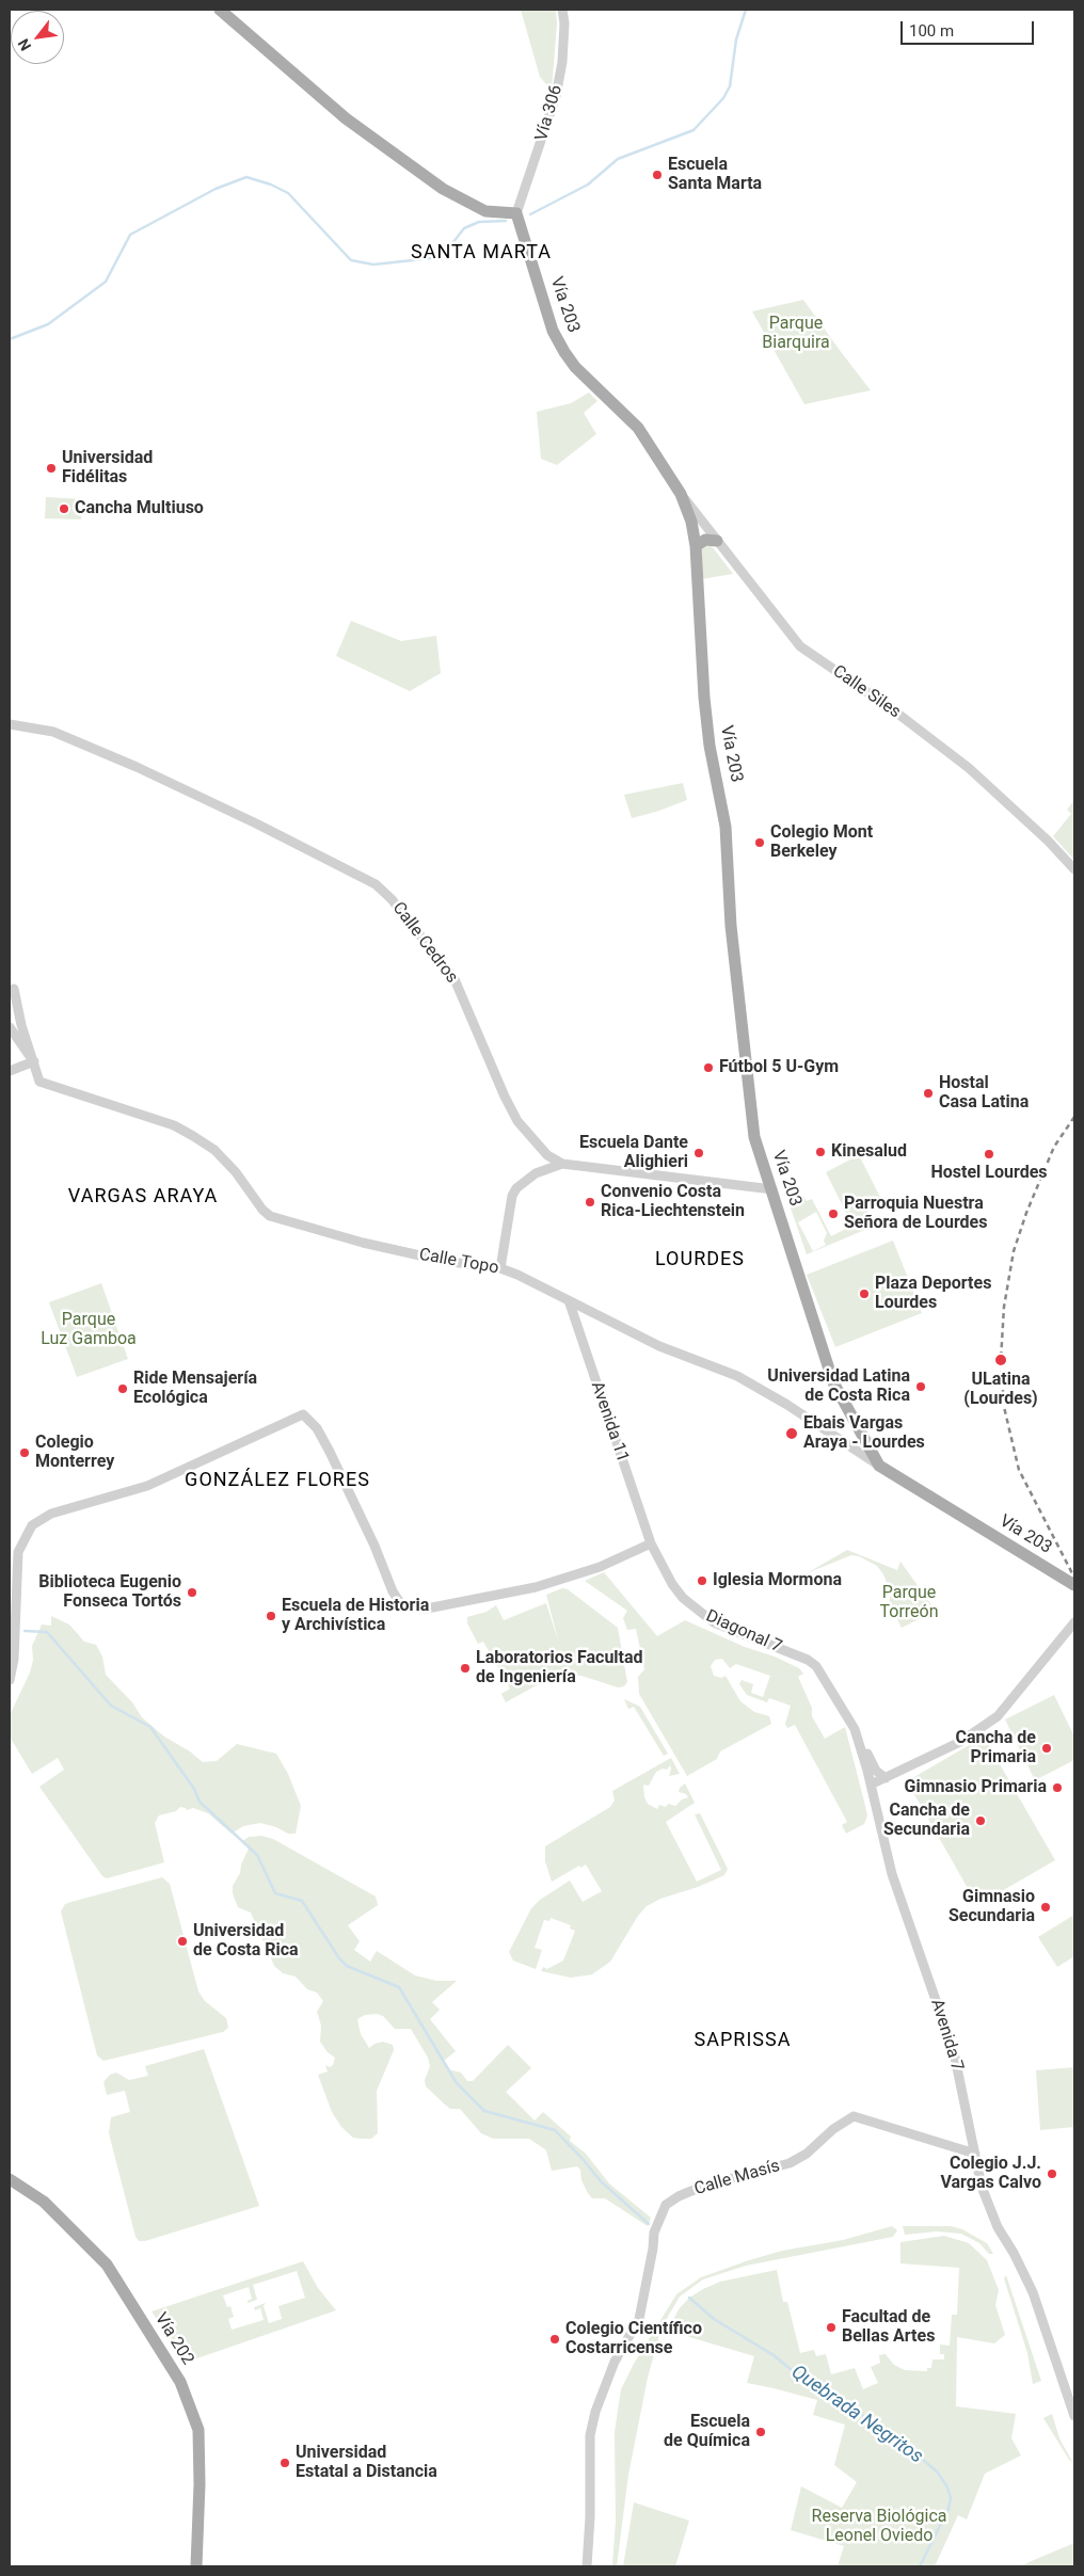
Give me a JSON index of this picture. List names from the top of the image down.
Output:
{
  "streets": {
    "main road": ["Vía 203", "Vía 202"],
    "street": [
      "Vía 306",
      "Calle Siles",
      "Calle Cedros",
      "Calle Topo",
      "Avenida 11",
      "Diagonal 7",
      "Avenida 7",
      "Calle Masís"
    ]
  },
  "crossings": [
    ["Vía 306", "Vía 203"],
    ["Vía 203", "Calle Siles"],
    ["Vía 203", "Calle Cedros"],
    ["Vía 203", "Calle Topo"],
    ["Calle Topo", "Avenida 11"],
    ["Avenida 11", "Diagonal 7"],
    ["Diagonal 7", "Avenida 7"],
    ["Avenida 7", "Calle Masís"]
  ],
  "districts": [
    "SANTA MARTA",
    "VARGAS ARAYA",
    "LOURDES",
    "GONZÁLEZ FLORES",
    "SAPRISSA"
  ],
  "water": ["Quebrada Negritos"],
  "parks": [
    "Parque Biarquira",
    "Parque Luz Gamboa",
    "Parque Torreón",
    "Reserva Biológica Leonel Oviedo"
  ],
  "places": [
    "Escuela Santa Marta",
    "Universidad Fidélitas",
    "Cancha Multiuso",
    "Colegio Mont Berkeley",
    "Fútbol 5 U-Gym",
    "Hostal Casa Latina",
    "Kinesalud",
    "Escuela Dante Alighieri",
    "Hostel Lourdes",
    "Convenio Costa Rica-Liechtenstein",
    "Parroquia Nuestra Señora de Lourdes",
    "Plaza Deportes Lourdes",
    "ULatina (Lourdes)",
    "Universidad Latina de Costa Rica",
    "Ride Mensajería Ecológica",
    "Ebais Vargas Araya - Lourdes",
    "Colegio Monterrey",
    "Iglesia Mormona",
    "Biblioteca Eugenio Fonseca Tortós",
    "Escuela de Historia y Archivística",
    "Laboratorios Facultad de Ingeniería",
    "Cancha de Primaria",
    "Gimnasio Primaria",
    "Cancha de Secundaria",
    "Gimnasio Secundaria",
    "Universidad de Costa Rica",
    "Colegio J.J. Vargas Calvo",
    "Facultad de Bellas Artes",
    "Colegio Científico Costarricense",
    "Escuela de Química",
    "Universidad Estatal a Distancia"
  ],
  "scale_bar": "100 m",
  "north": "bottom left"
}
